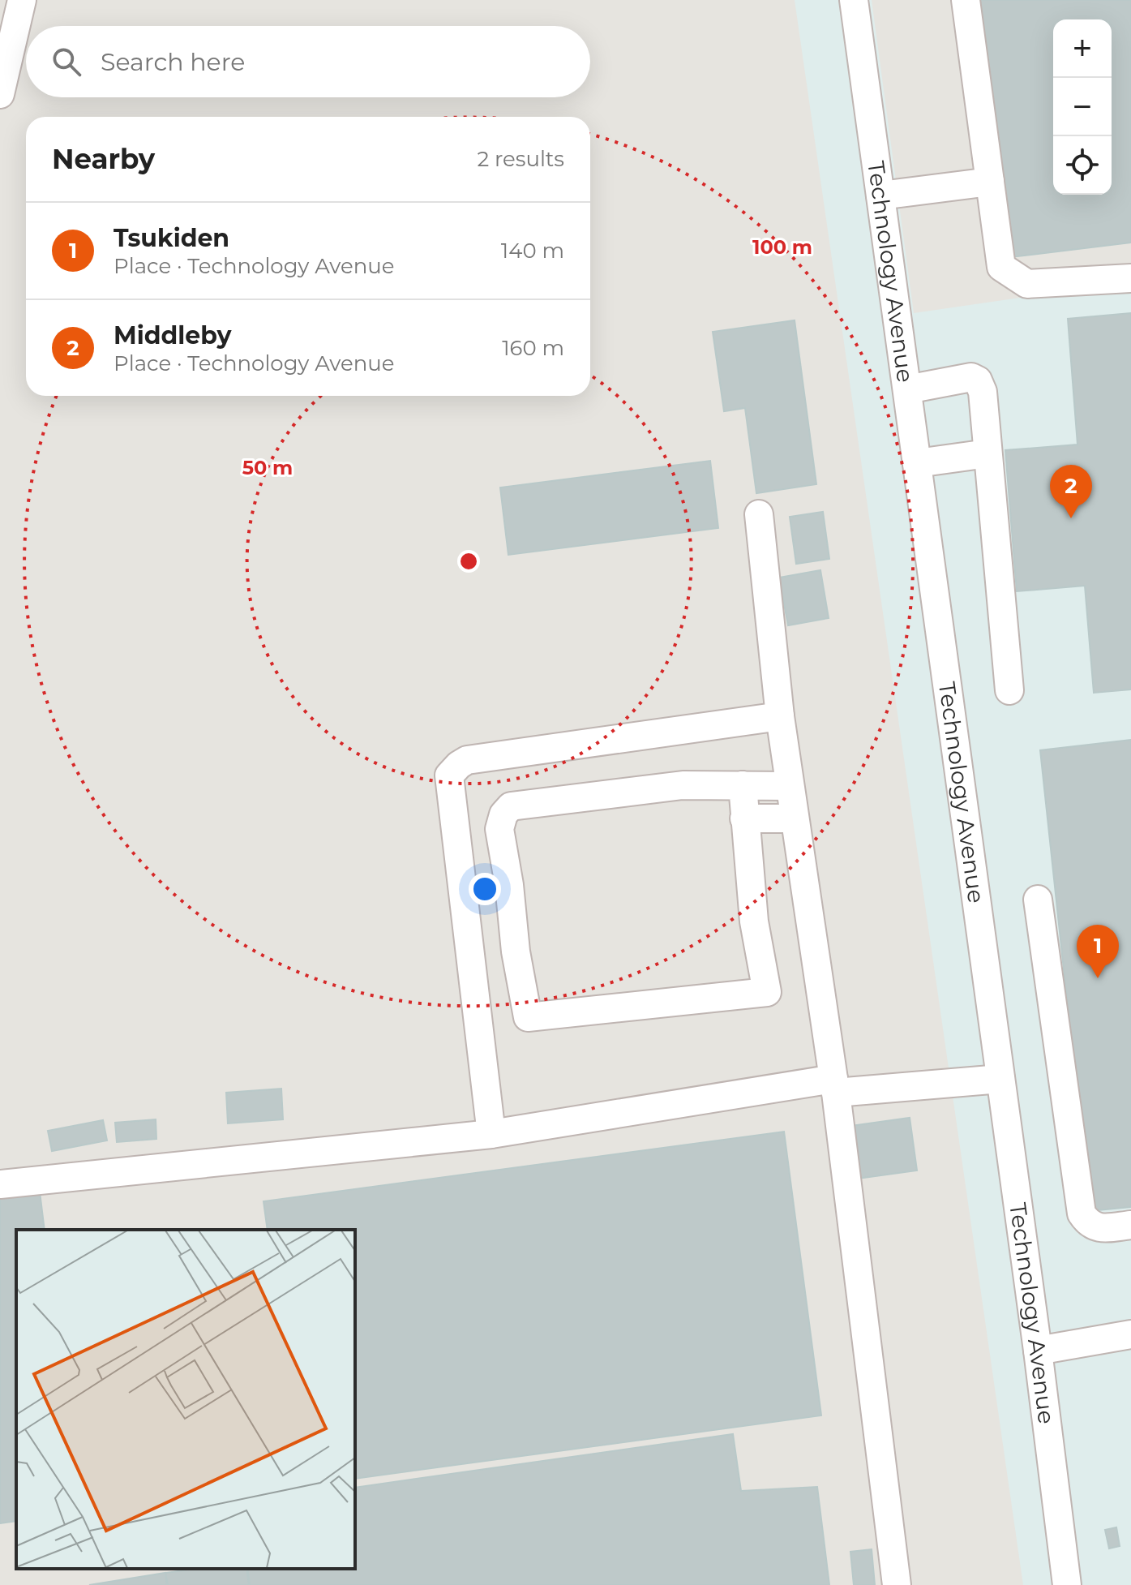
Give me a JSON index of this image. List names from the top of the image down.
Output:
{
  "streets": {
    "street": ["Technology Avenue"]
  },
  "page": {
    "map_buttons": ["+", "−"],
    "search": "Search here",
    "heading": ["Nearby", "2 results"],
    "list": [
      {
        "mark": "1",
        "name": "Tsukiden",
        "note": "Place · Technology Avenue",
        "value": "140 m"
      },
      {
        "mark": "2",
        "name": "Middleby",
        "note": "Place · Technology Avenue",
        "value": "160 m"
      }
    ],
    "pins": ["2", "1"]
  },
  "rings": ["100 m", "50 m"]
}
